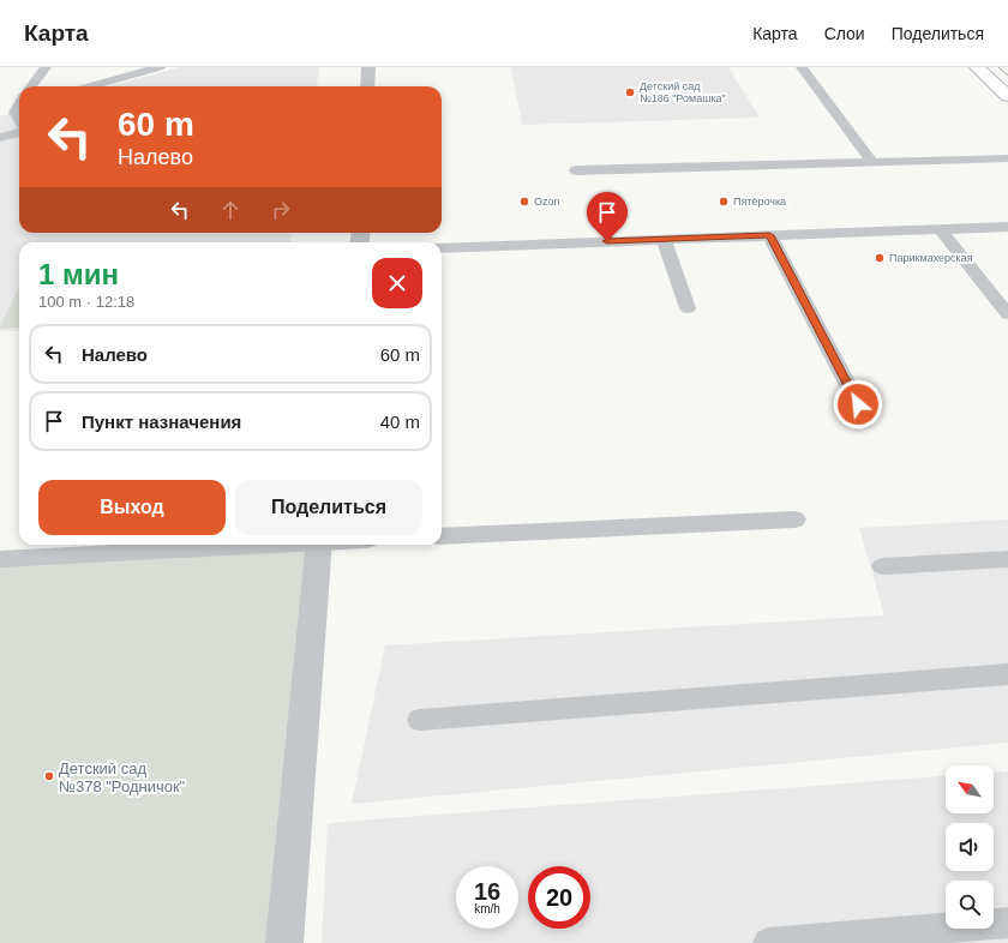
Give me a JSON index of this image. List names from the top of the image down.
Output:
{
  "places": [
    "Детский сад №186 \"Ромашка\"",
    "Ozon",
    "Пятёрочка",
    "Парикмахерская",
    "Детский сад №378 \"Родничок\""
  ],
  "north": "top left",
  "page": {
    "header": "Карта",
    "nav": ["Карта", "Слои", "Поделиться"],
    "turn": ["60 m", "Налево"],
    "heading": ["1 мин", "100 m · 12:18"],
    "list": [
      {
        "name": "Налево",
        "value": "60 m"
      },
      {
        "name": "Пункт назначения",
        "value": "40 m"
      }
    ],
    "buttons": ["Выход", "Поделиться"],
    "speed": "16 km/h",
    "limit": "20"
  }
}
